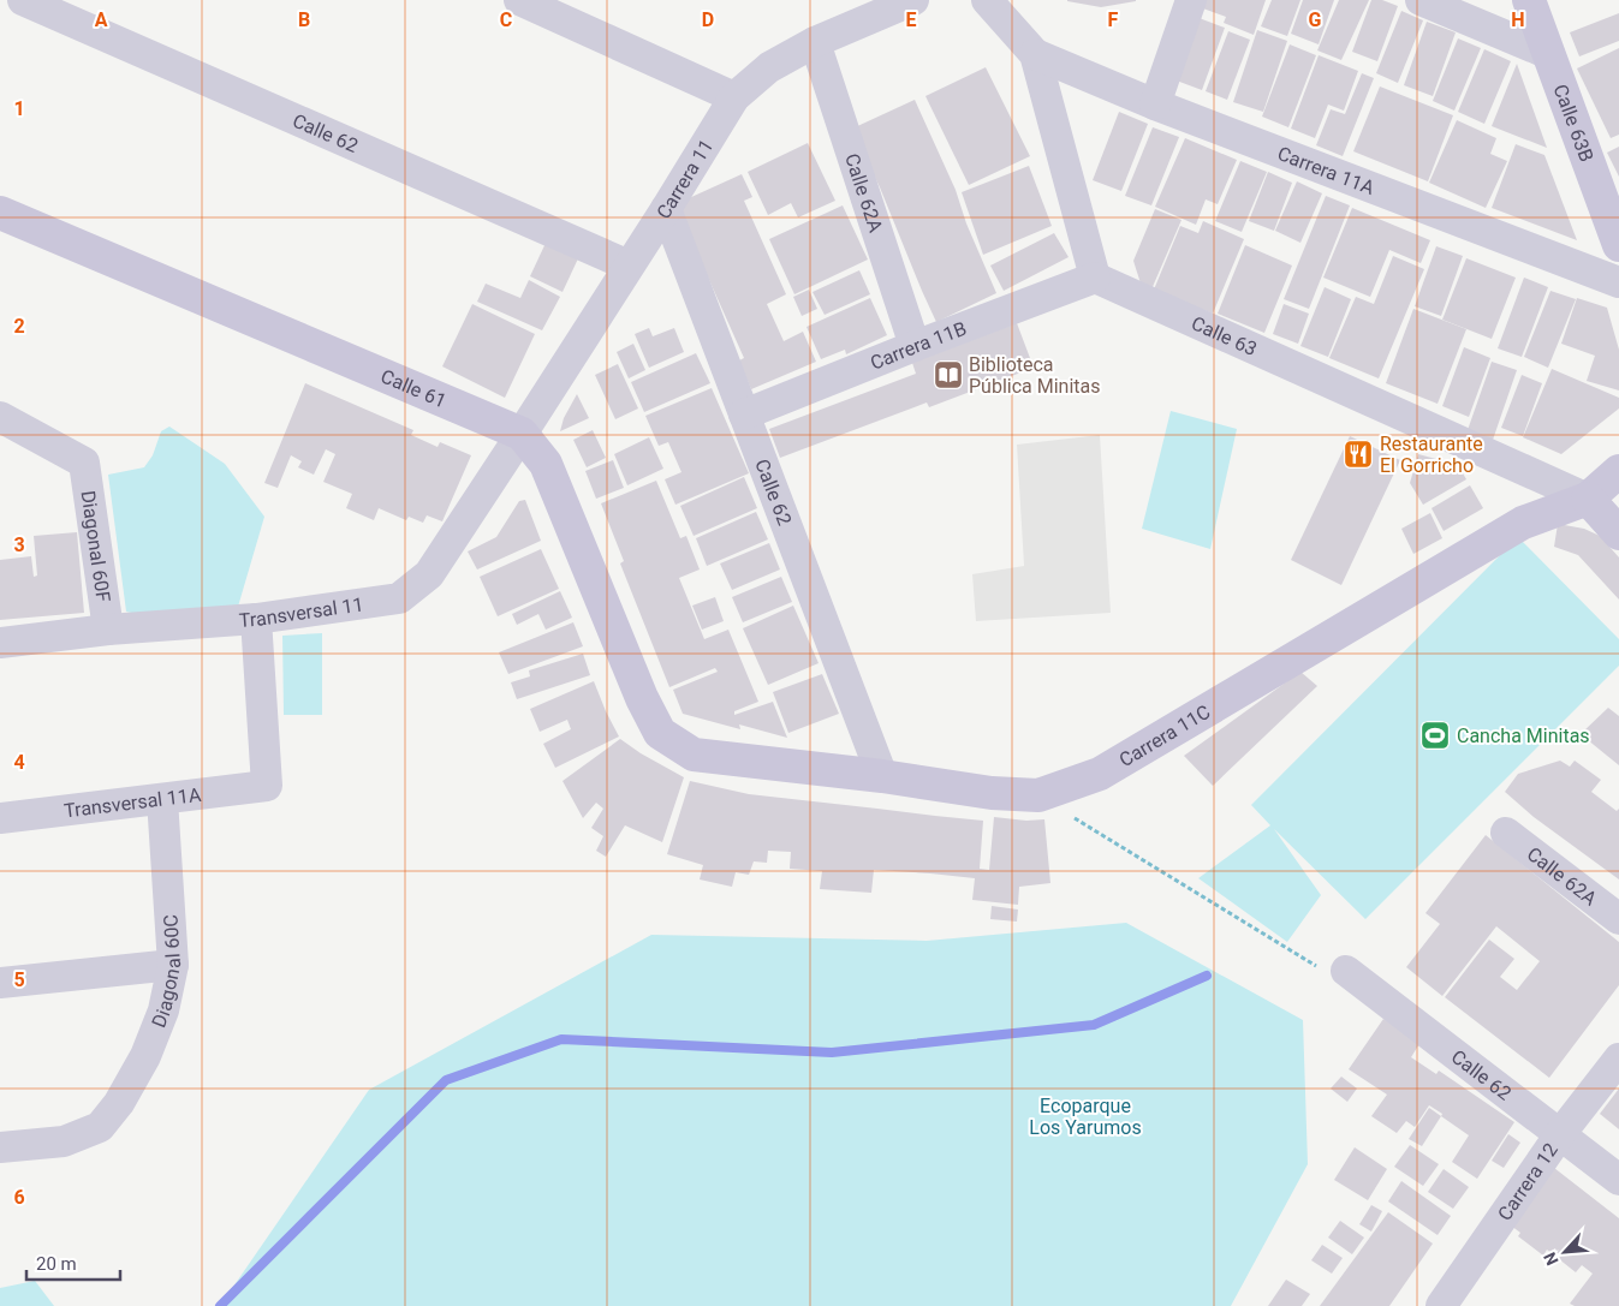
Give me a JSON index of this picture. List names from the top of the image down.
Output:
{
  "streets": {
    "street": [
      "Calle 63B",
      "Calle 62",
      "Carrera 11A",
      "Carrera 11",
      "Calle 62A",
      "Calle 63",
      "Carrera 11B",
      "Calle 61",
      "Diagonal 60F",
      "Transversal 11",
      "Carrera 11C",
      "Transversal 11A",
      "Diagonal 60C",
      "Carrera 12"
    ]
  },
  "crossings": [
    ["Calle 62", "Carrera 11"],
    ["Calle 62", "Carrera 11B"],
    ["Calle 62", "Carrera 11C"],
    ["Calle 62", "Carrera 12"],
    ["Carrera 11", "Calle 62A"],
    ["Carrera 11", "Calle 61"],
    ["Carrera 11", "Transversal 11"],
    ["Calle 62A", "Carrera 11B"],
    ["Calle 63", "Carrera 11B"],
    ["Calle 63", "Carrera 11C"],
    ["Calle 61", "Transversal 11"],
    ["Calle 61", "Carrera 11C"],
    ["Diagonal 60F", "Transversal 11"],
    ["Transversal 11", "Transversal 11A"],
    ["Transversal 11A", "Diagonal 60C"]
  ],
  "parks": ["Ecoparque Los Yarumos"],
  "places": {
    "library": ["Biblioteca Pública Minitas"],
    "restaurant": ["Restaurante El Gorricho"],
    "sports": ["Cancha Minitas"]
  },
  "scale_bar": "20 m",
  "north": "bottom left",
  "grid": {
    "columns": [
      "A",
      "B",
      "C",
      "D",
      "E",
      "F",
      "G",
      "H"
    ],
    "rows": [
      "1",
      "2",
      "3",
      "4",
      "5",
      "6"
    ]
  }
}
